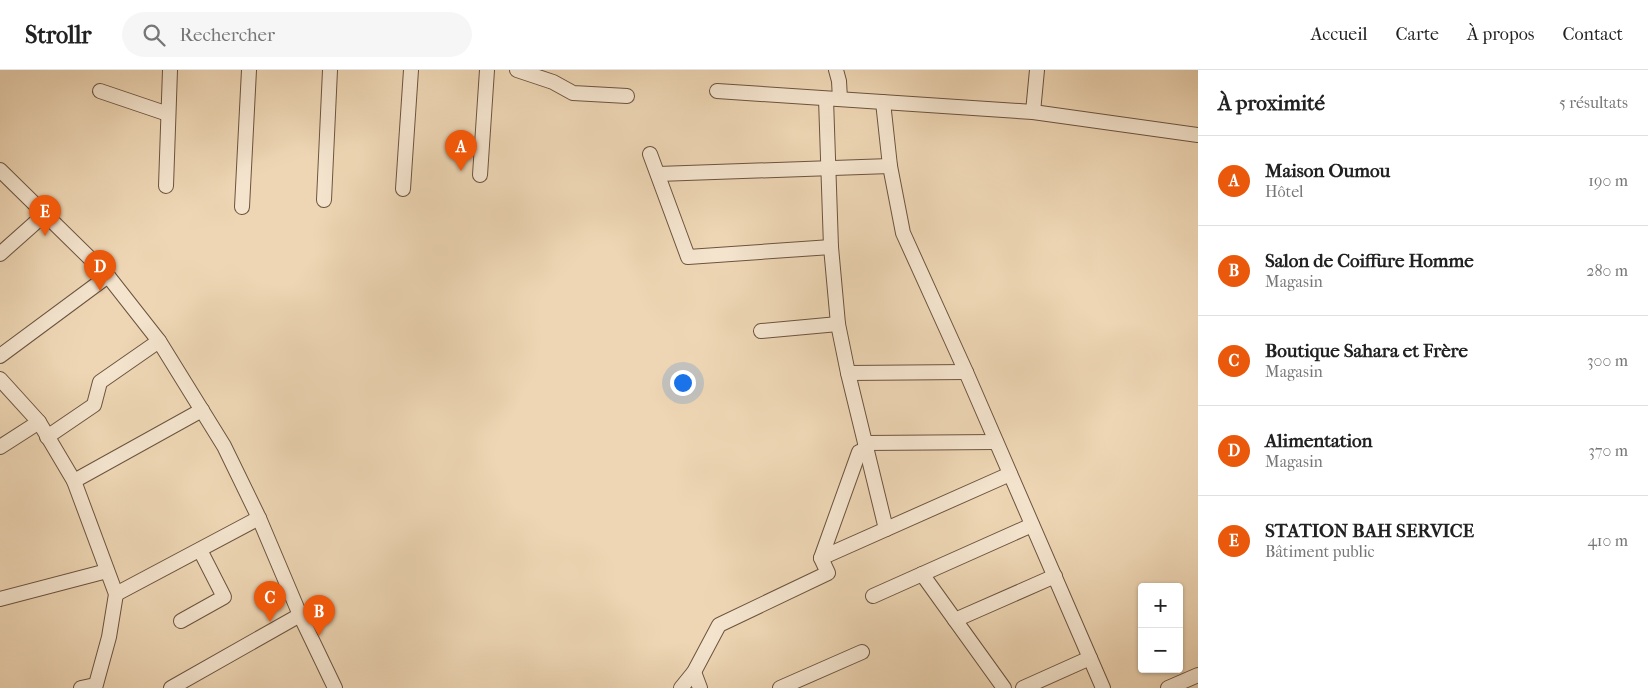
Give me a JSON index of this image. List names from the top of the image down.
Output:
{
  "page": {
    "header": "Strollr",
    "search": "Rechercher",
    "nav": [
      "Accueil",
      "Carte",
      "À propos",
      "Contact"
    ],
    "heading": ["À proximité", "5 résultats"],
    "pins": [
      "A",
      "E",
      "D",
      "C",
      "B"
    ],
    "list": [
      {
        "mark": "A",
        "name": "Maison Oumou",
        "note": "Hôtel",
        "value": "190 m"
      },
      {
        "mark": "B",
        "name": "Salon de Coiffure Homme",
        "note": "Magasin",
        "value": "280 m"
      },
      {
        "mark": "C",
        "name": "Boutique Sahara et Frère",
        "note": "Magasin",
        "value": "300 m"
      },
      {
        "mark": "D",
        "name": "Alimentation",
        "note": "Magasin",
        "value": "370 m"
      },
      {
        "mark": "E",
        "name": "STATION BAH SERVICE",
        "note": "Bâtiment public",
        "value": "410 m"
      }
    ],
    "map_buttons": ["+", "−"]
  }
}
